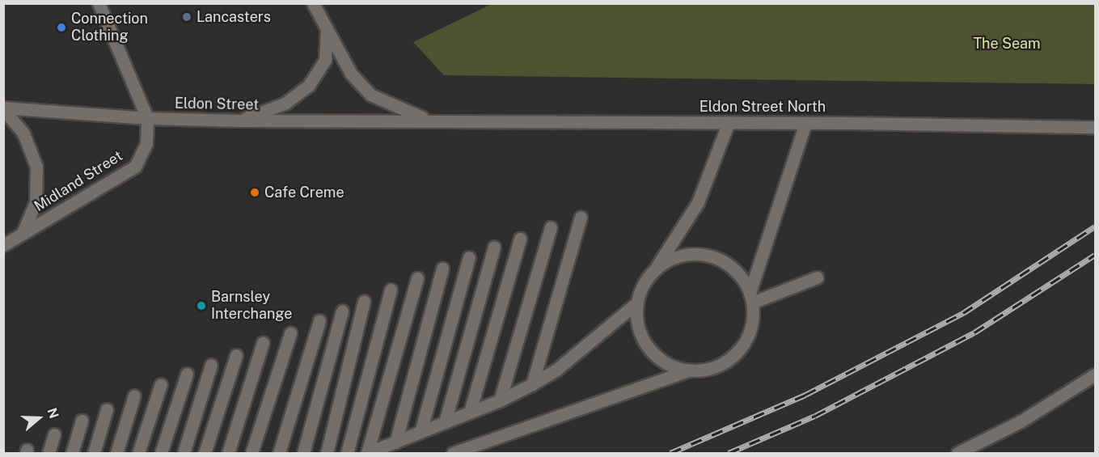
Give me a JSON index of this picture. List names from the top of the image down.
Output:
{
  "streets": {
    "street": ["Eldon Street", "Eldon Street North", "Midland Street"]
  },
  "crossings": [
    ["Eldon Street", "Eldon Street North"],
    ["Eldon Street", "Midland Street"]
  ],
  "parks": ["The Seam"],
  "places": [
    "Lancasters",
    "Connection Clothing",
    "Cafe Creme",
    "Barnsley Interchange"
  ],
  "north": "right"
}
